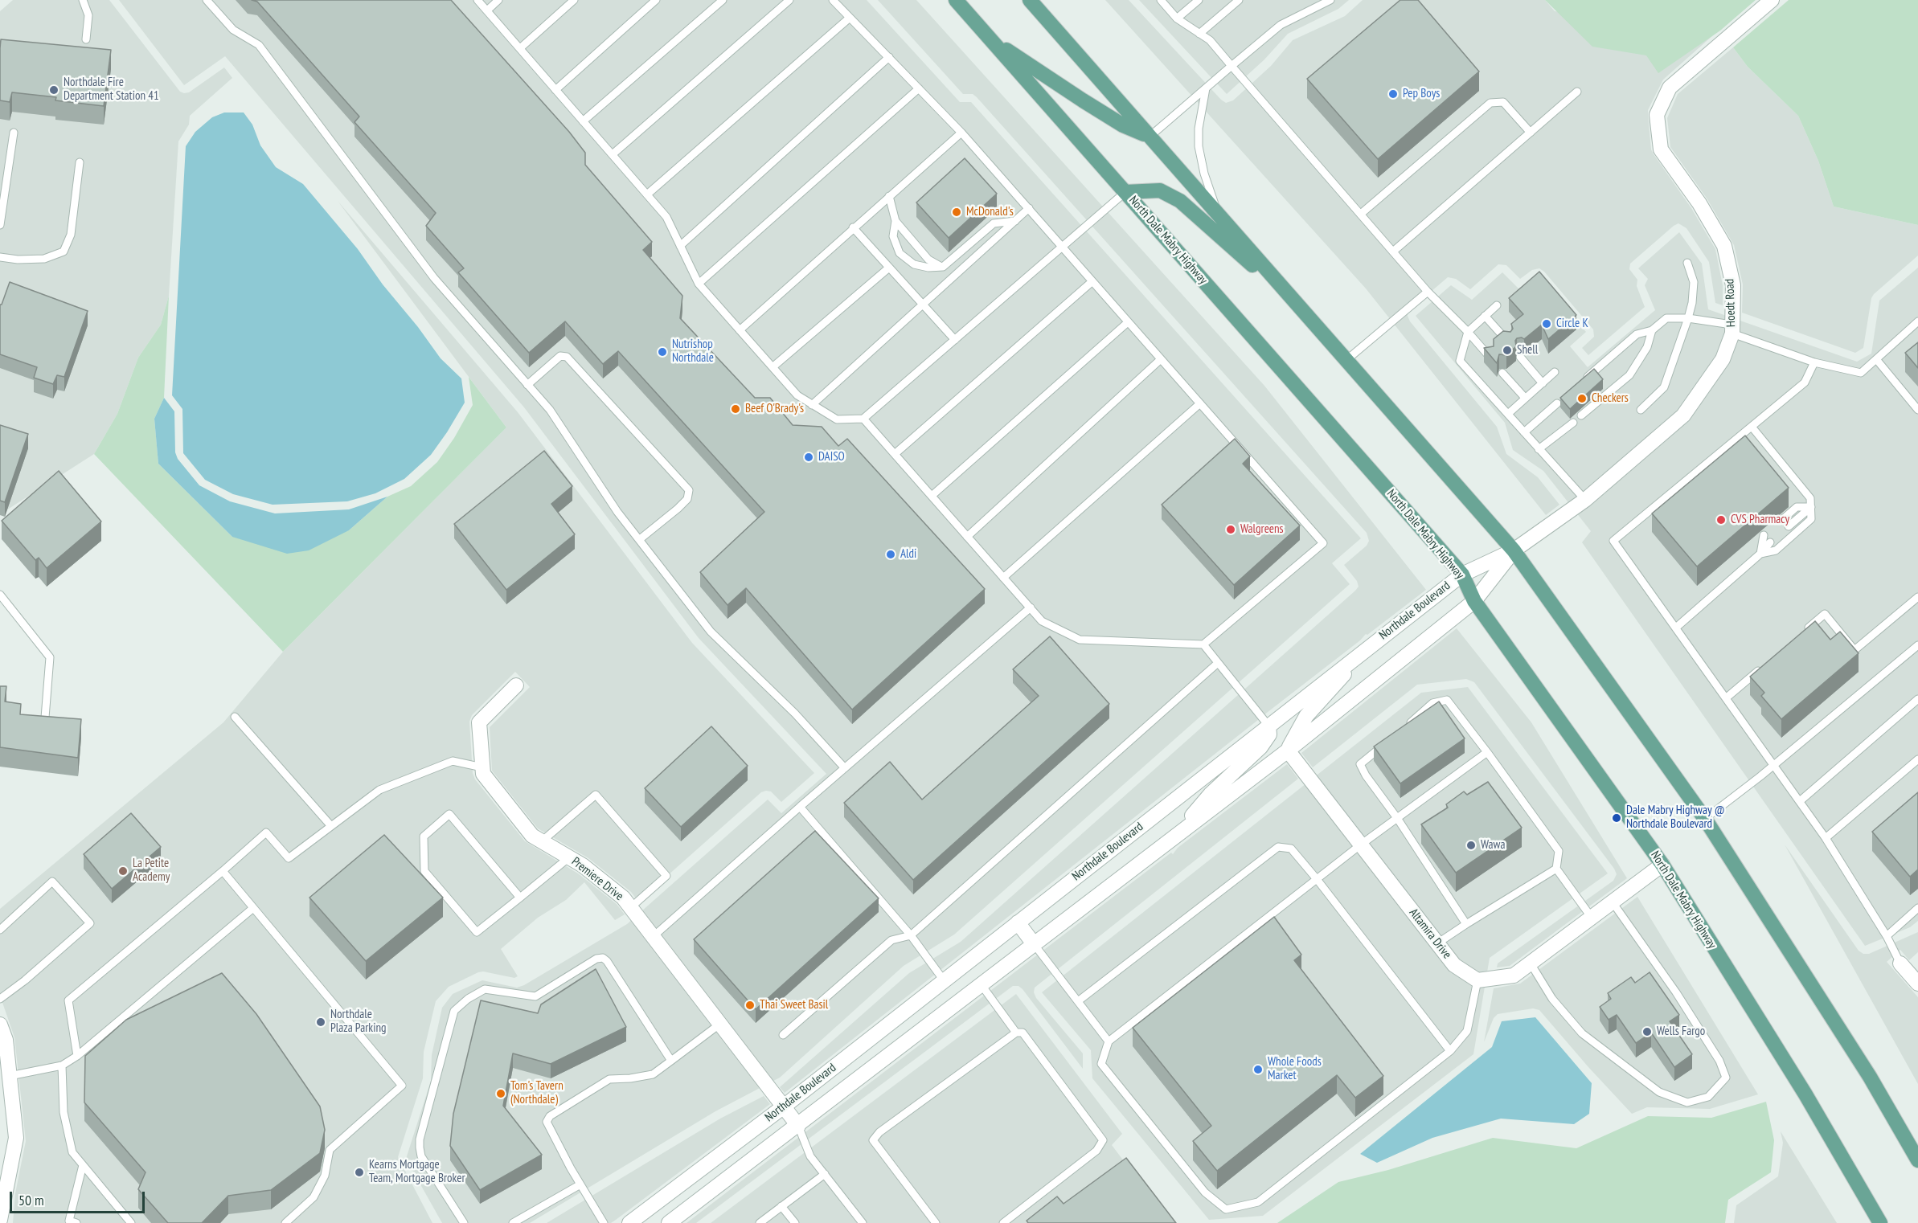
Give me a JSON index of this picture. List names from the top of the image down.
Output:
{
  "streets": {
    "main road": ["North Dale Mabry Highway"],
    "street": [
      "Hoedt Road",
      "Northdale Boulevard",
      "Premiere Drive",
      "Altamira Drive"
    ]
  },
  "crossings": [
    ["North Dale Mabry Highway", "Northdale Boulevard"],
    ["Hoedt Road", "Northdale Boulevard"],
    ["Northdale Boulevard", "Premiere Drive"],
    ["Northdale Boulevard", "Altamira Drive"]
  ],
  "places": [
    "Northdale Fire Department Station 41",
    "Pep Boys",
    "McDonald's",
    "Circle K",
    "Shell",
    "Nutrishop Northdale",
    "Checkers",
    "Beef O'Brady's",
    "DAISO",
    "CVS Pharmacy",
    "Walgreens",
    "Aldi",
    "Dale Mabry Highway @ Northdale Boulevard",
    "Wawa",
    "La Petite Academy",
    "Thai Sweet Basil",
    "Northdale Plaza Parking",
    "Wells Fargo",
    "Whole Foods Market",
    "Tom's Tavern (Northdale)",
    "Kearns Mortgage Team, Mortgage Broker"
  ],
  "scale_bar": "50 m"
}
